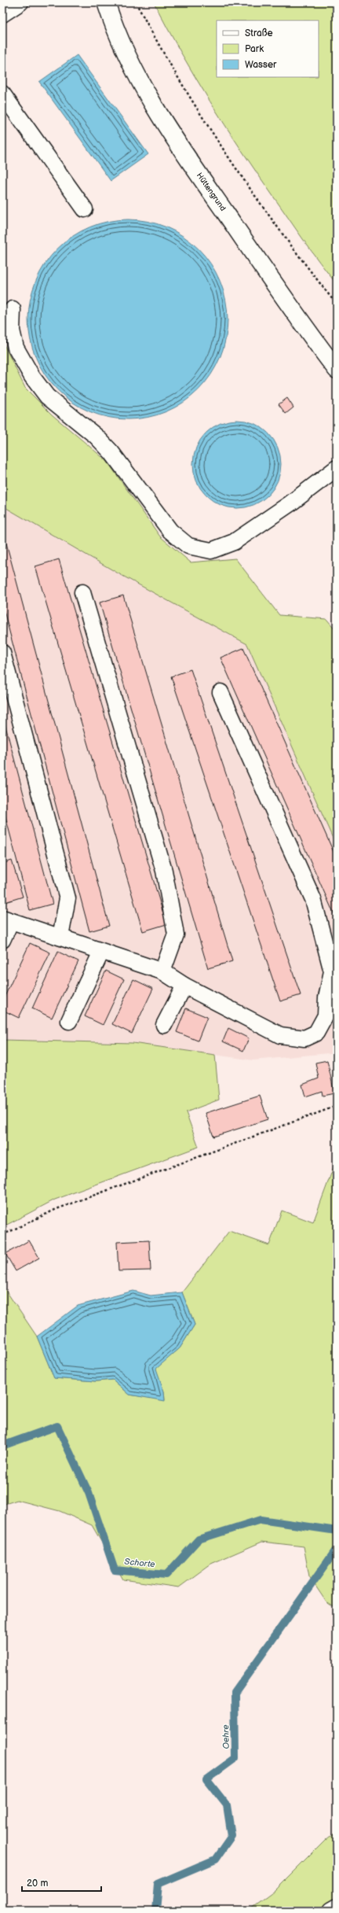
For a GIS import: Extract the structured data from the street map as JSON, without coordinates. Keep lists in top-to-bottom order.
{
  "streets": {
    "street": ["Hüttengrund"]
  },
  "water": ["Schorte", "Oehre"],
  "legend": ["Straße", "Park", "Wasser"],
  "scale_bar": "20 m"
}
